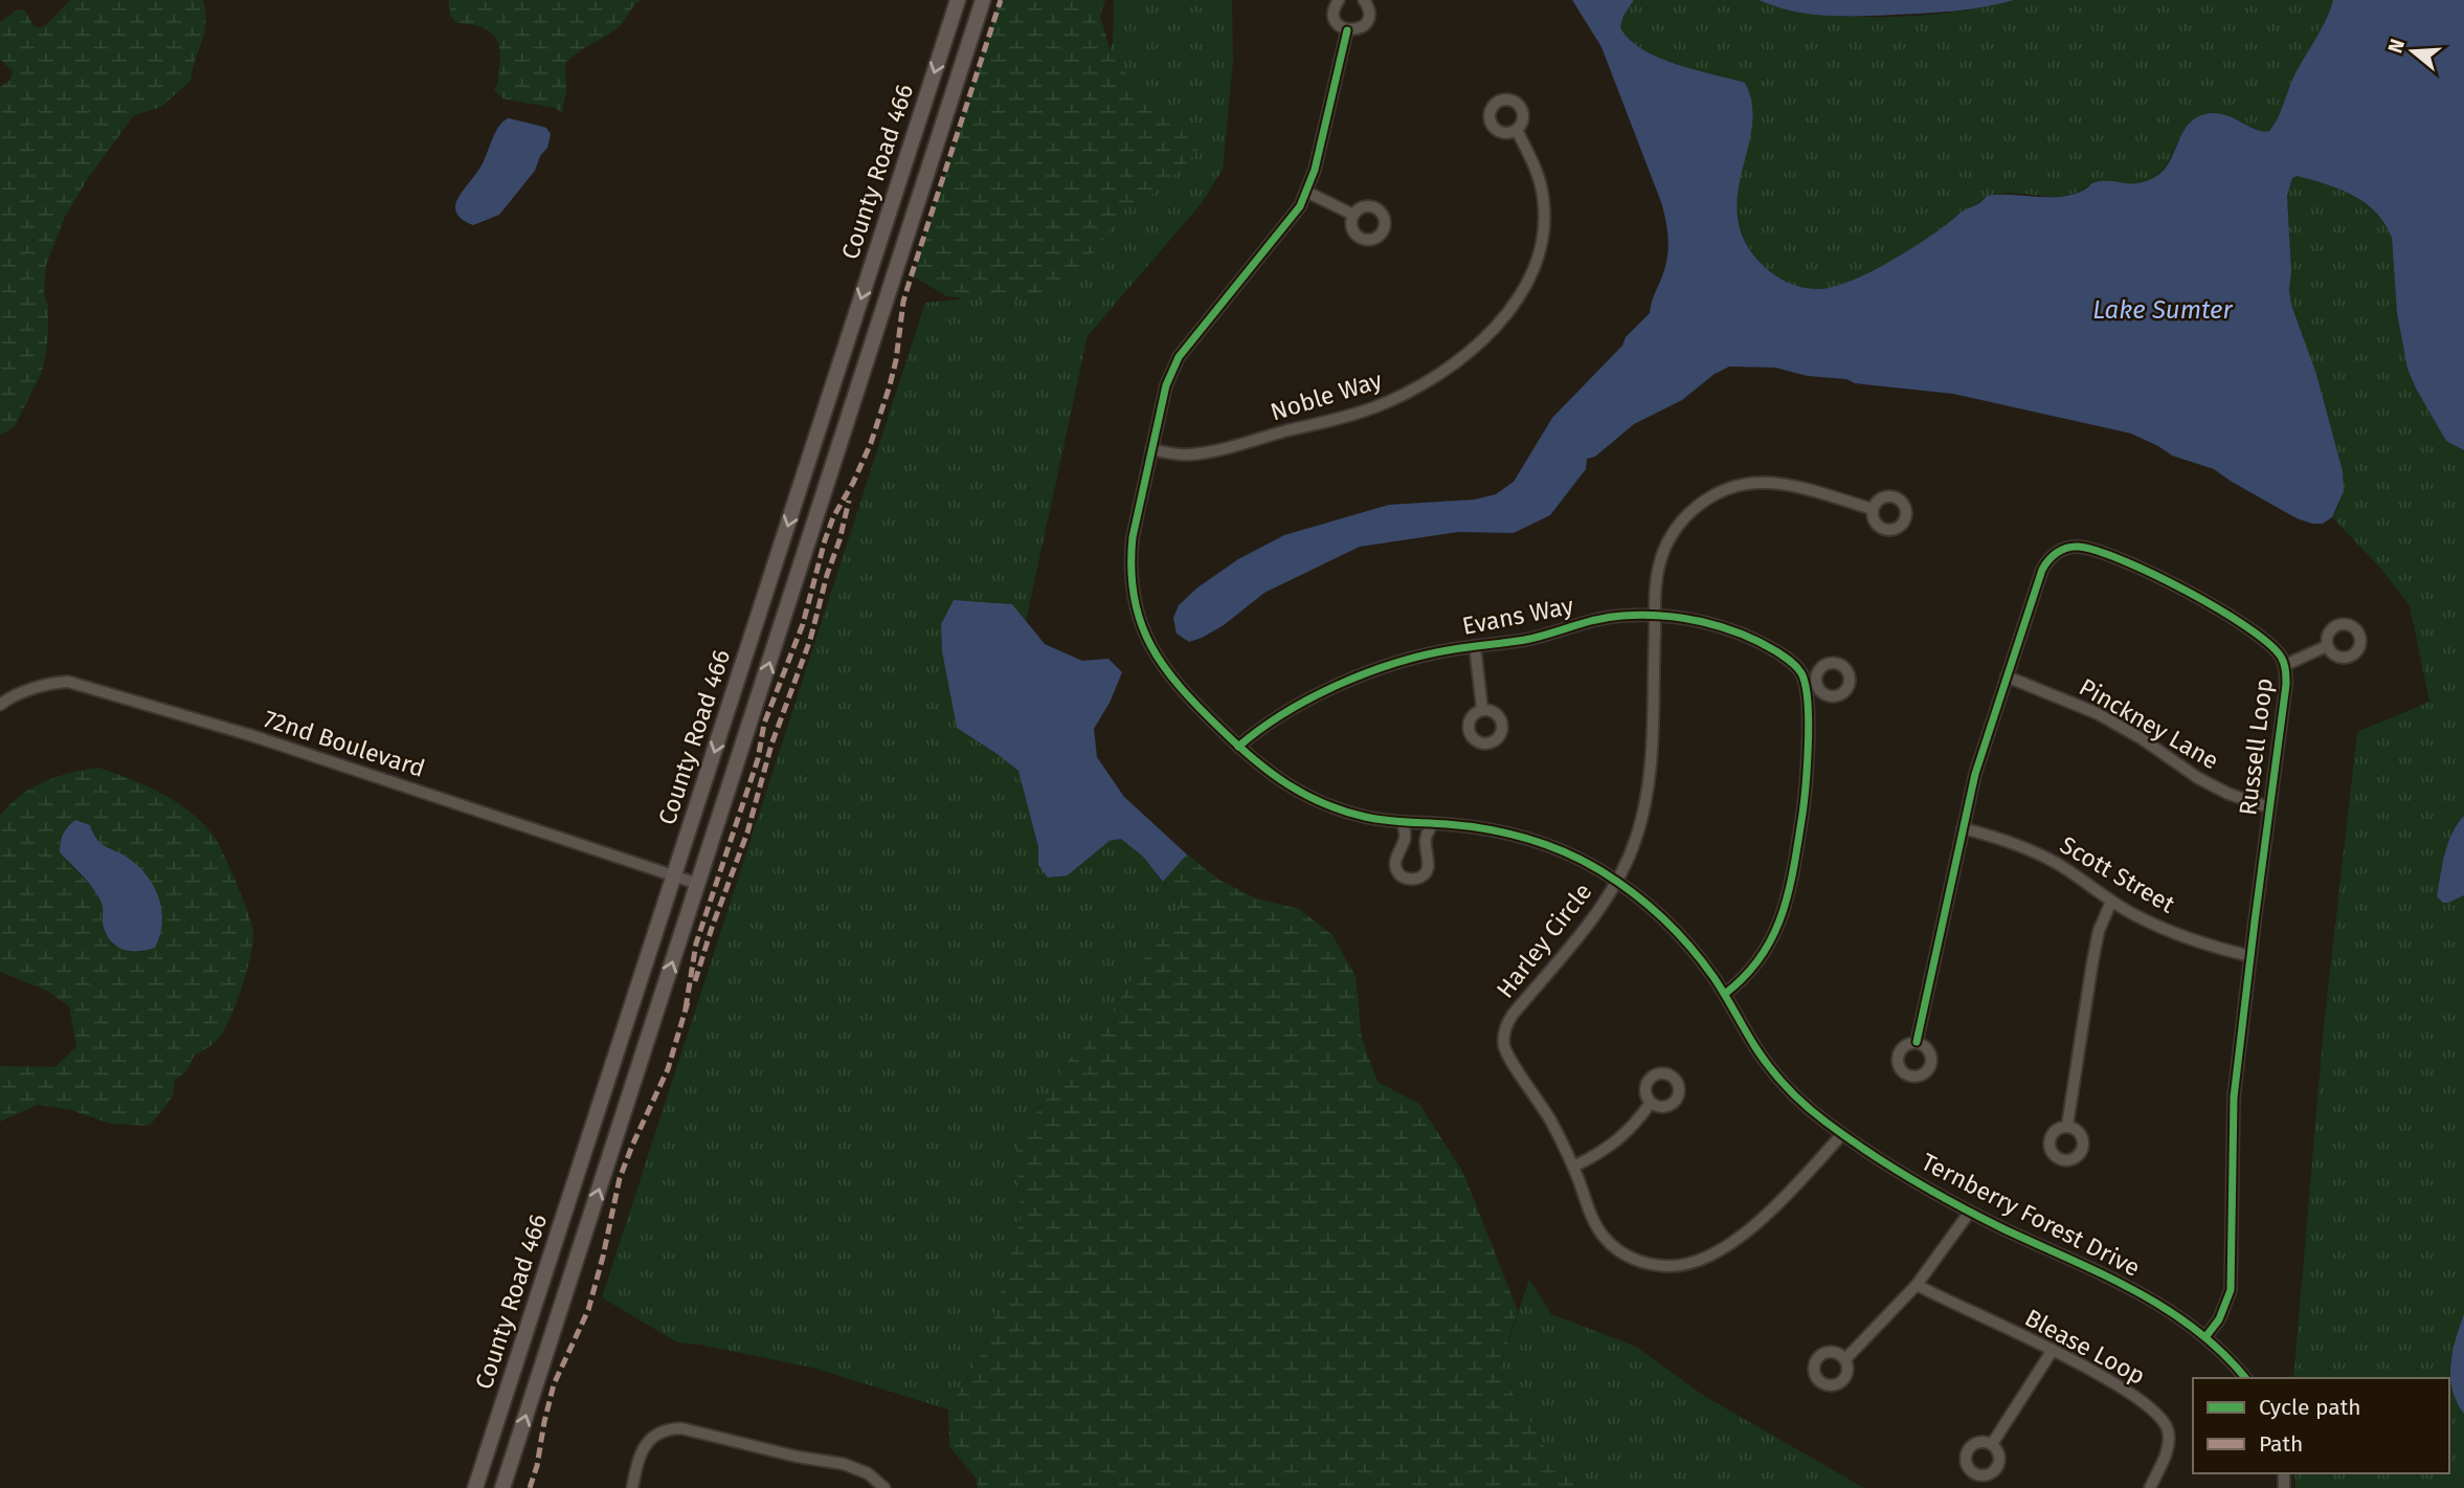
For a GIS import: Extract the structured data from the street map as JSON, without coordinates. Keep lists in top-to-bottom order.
{
  "streets": {
    "main road": ["County Road 466"],
    "street": [
      "Noble Way",
      "Evans Way",
      "Pinckney Lane",
      "72nd Boulevard",
      "Russell Loop",
      "Scott Street",
      "Harley Circle",
      "Ternberry Forest Drive",
      "Blease Loop"
    ]
  },
  "crossings": [
    ["County Road 466", "72nd Boulevard"],
    ["Noble Way", "Ternberry Forest Drive"],
    ["Evans Way", "Harley Circle"],
    ["Evans Way", "Ternberry Forest Drive"],
    ["Pinckney Lane", "Russell Loop"],
    ["Russell Loop", "Scott Street"],
    ["Russell Loop", "Ternberry Forest Drive"],
    ["Harley Circle", "Ternberry Forest Drive"]
  ],
  "water": ["Lake Sumter"],
  "legend": ["Cycle path", "Path"],
  "north": "left"
}
